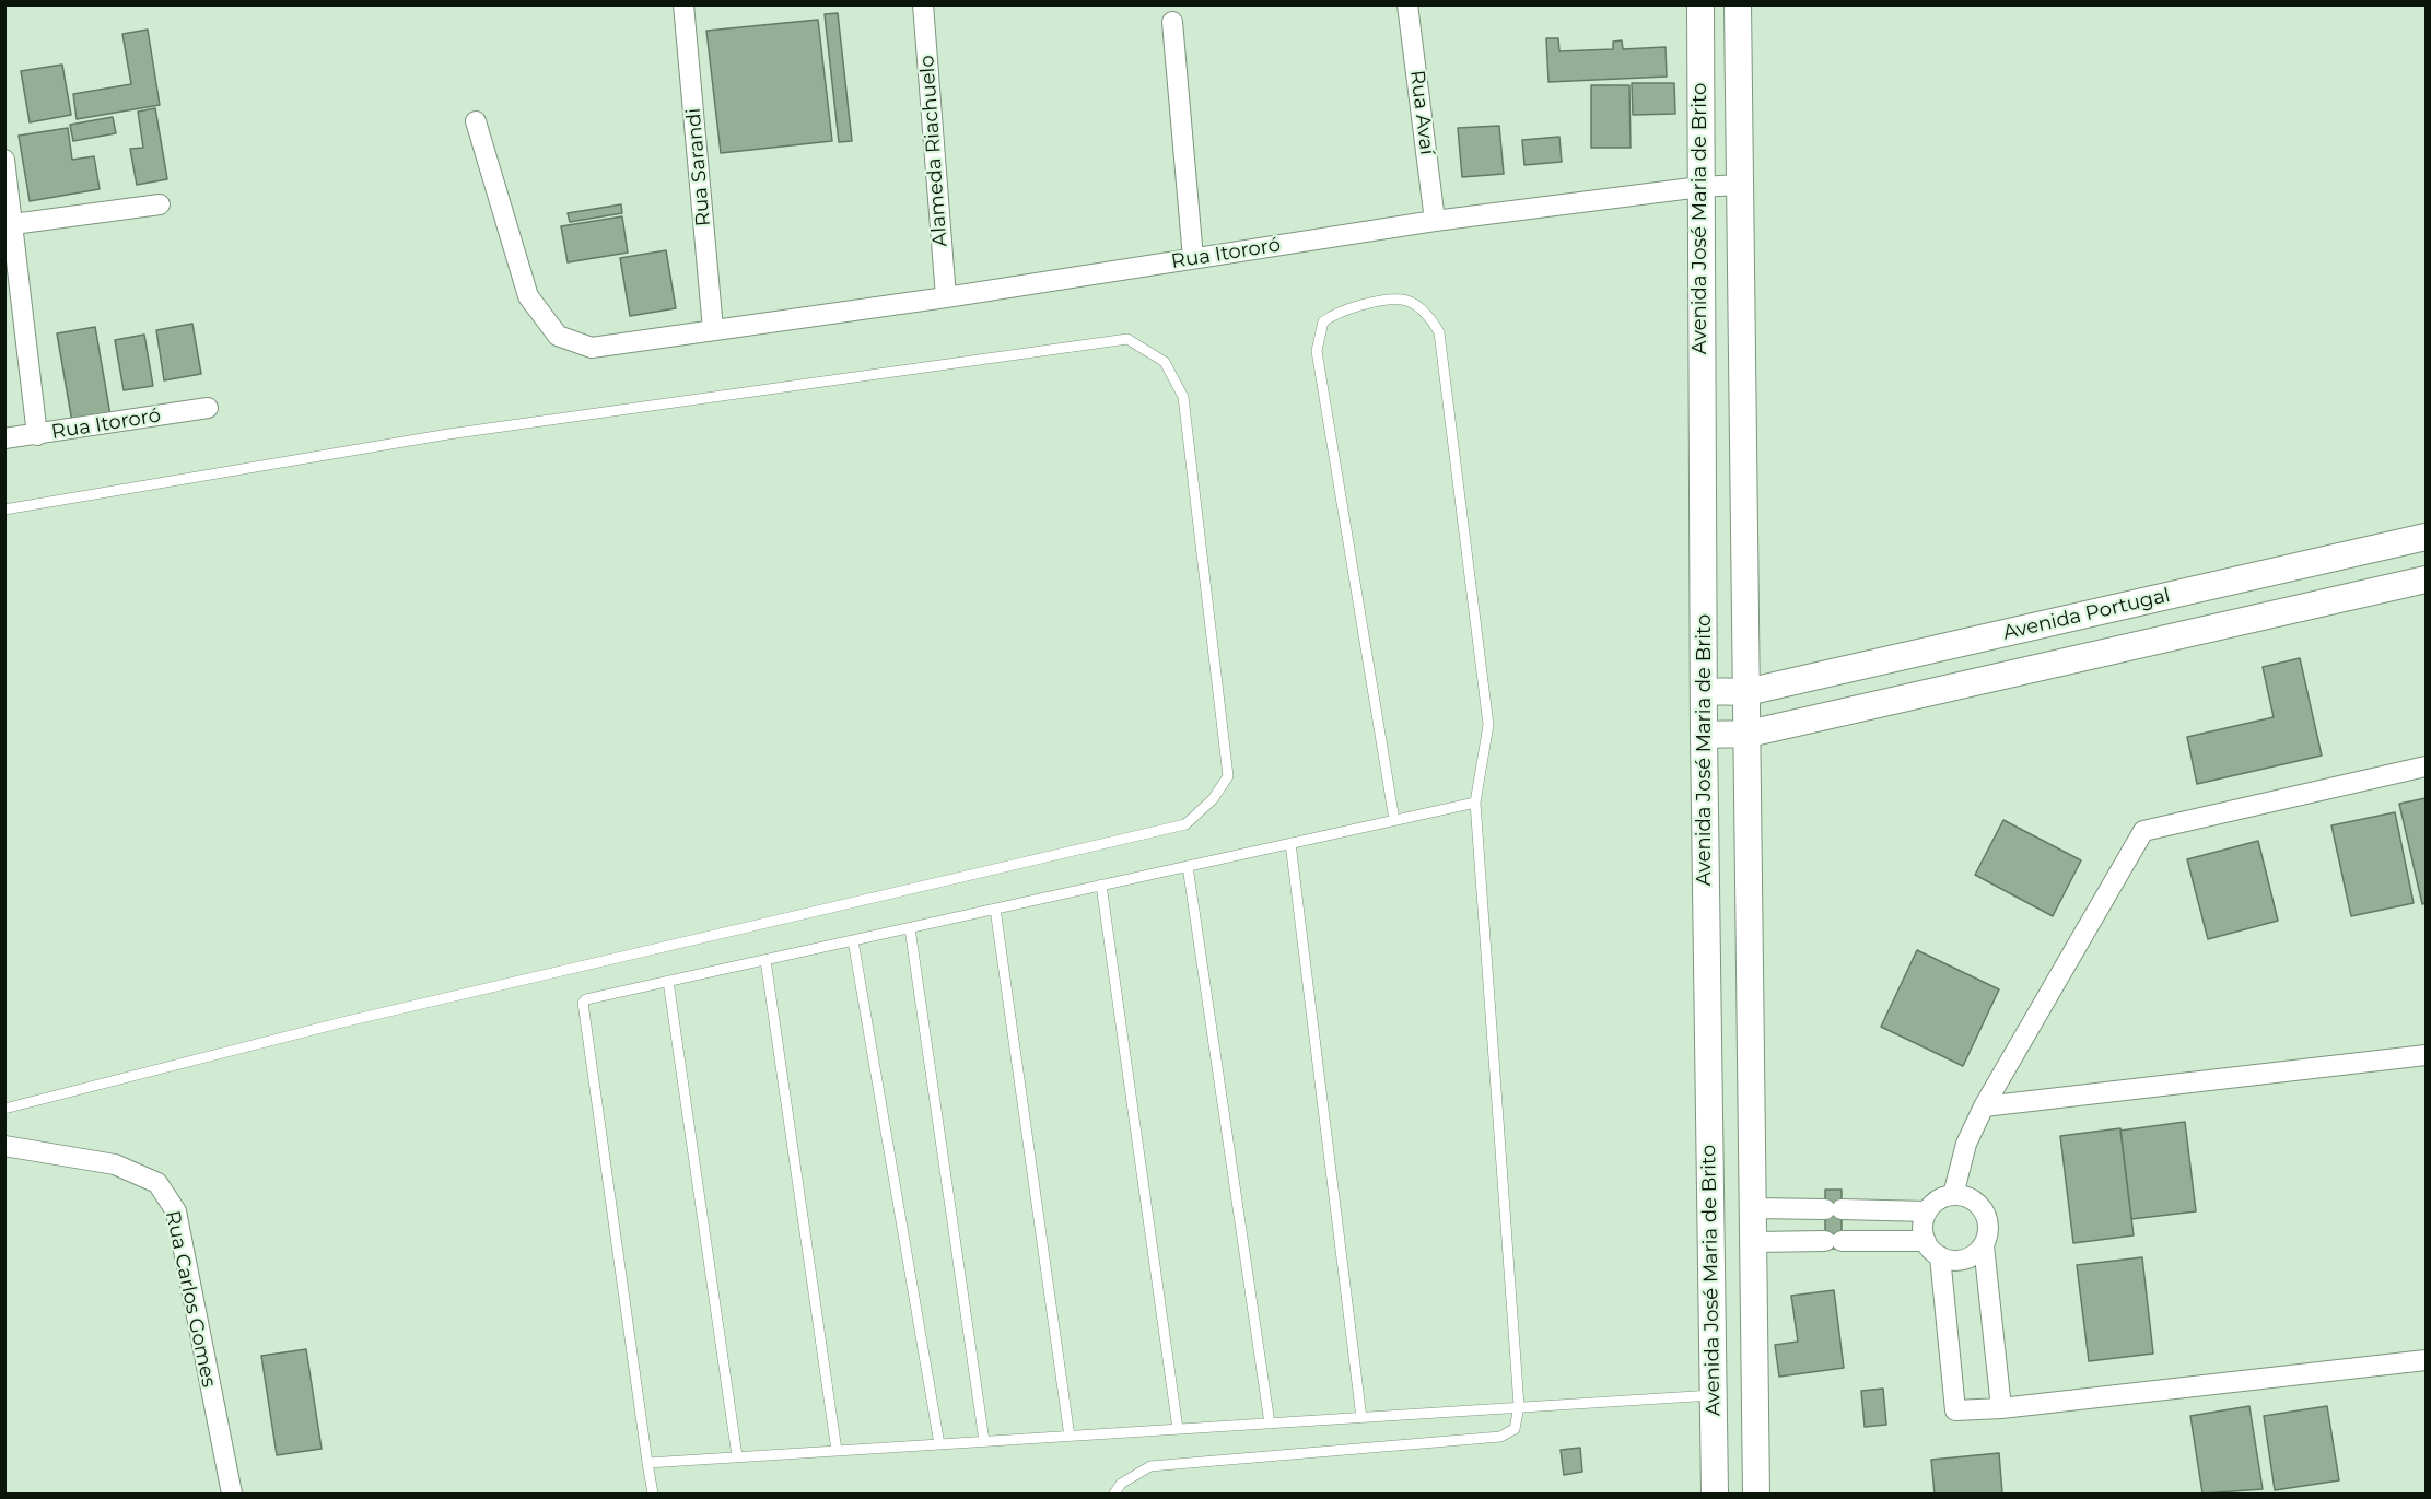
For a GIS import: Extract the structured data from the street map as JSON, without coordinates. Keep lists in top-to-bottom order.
{
  "streets": {
    "main road": ["Avenida José Maria de Brito", "Avenida Portugal"],
    "street": [
      "Rua Avaí",
      "Alameda Riachuelo",
      "Rua Sarandi",
      "Rua Itororó",
      "Rua Carlos Gomes"
    ]
  },
  "crossings": [
    ["Rua Avaí", "Rua Itororó"],
    ["Alameda Riachuelo", "Rua Itororó"],
    ["Rua Sarandi", "Rua Itororó"],
    ["Avenida José Maria de Brito", "Rua Itororó"],
    ["Avenida José Maria de Brito", "Avenida Portugal"]
  ]
}
